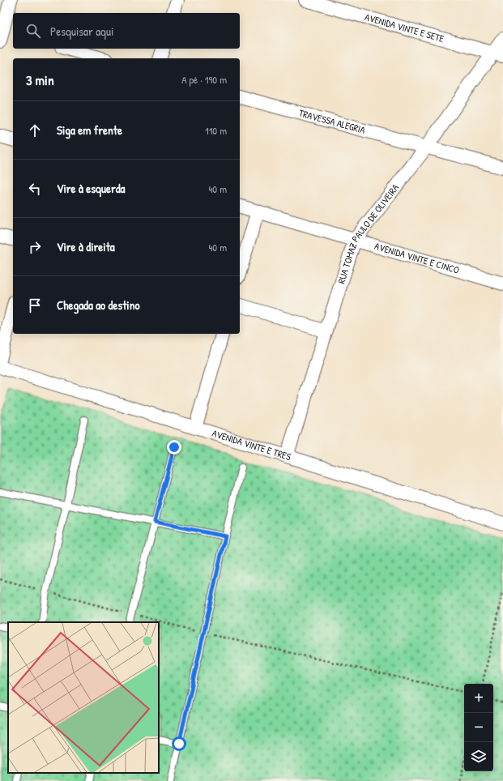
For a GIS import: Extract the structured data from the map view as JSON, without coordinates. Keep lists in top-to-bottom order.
{
  "streets": {
    "street": [
      "AVENIDA VINTE E SETE",
      "TRAVESSA ALEGRIA",
      "RUA TOMAZ PAULO DE OLIVEIRA",
      "AVENIDA VINTE E CINCO",
      "AVENIDA VINTE E TRES"
    ]
  },
  "crossings": [
    ["AVENIDA VINTE E SETE", "RUA TOMAZ PAULO DE OLIVEIRA"],
    ["TRAVESSA ALEGRIA", "RUA TOMAZ PAULO DE OLIVEIRA"],
    ["RUA TOMAZ PAULO DE OLIVEIRA", "AVENIDA VINTE E CINCO"],
    ["RUA TOMAZ PAULO DE OLIVEIRA", "AVENIDA VINTE E TRES"]
  ],
  "page": {
    "search": "Pesquisar aqui",
    "heading": ["3 min", "A pé · 190 m"],
    "list": [
      ["Siga em frente", "110 m"],
      ["Vire à esquerda", "40 m"],
      ["Vire à direita", "40 m"],
      "Chegada ao destino"
    ],
    "map_buttons": ["+", "−"]
  }
}
